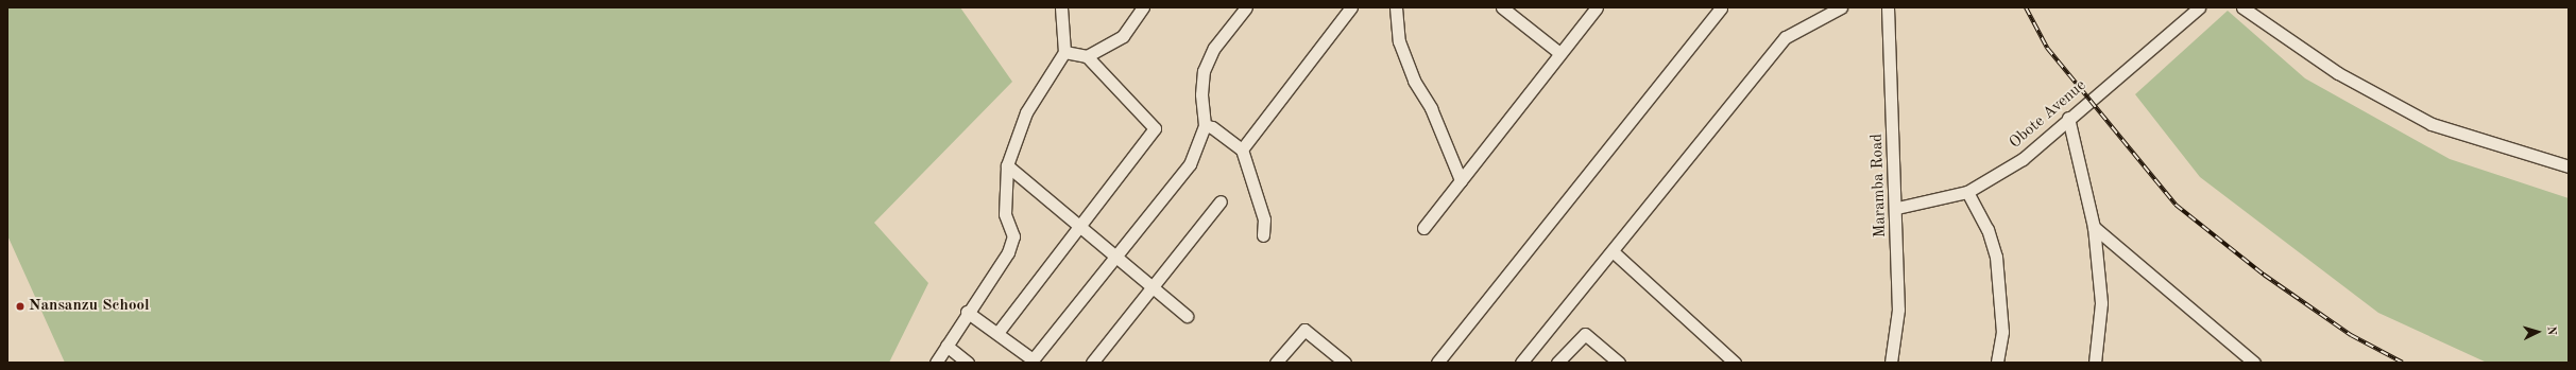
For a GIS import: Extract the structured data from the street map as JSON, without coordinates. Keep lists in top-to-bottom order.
{
  "streets": {
    "street": ["Obote Avenue", "Maramba Road"]
  },
  "crossings": [
    ["Obote Avenue", "Maramba Road"]
  ],
  "places": ["Nansanzu School"],
  "north": "right"
}
